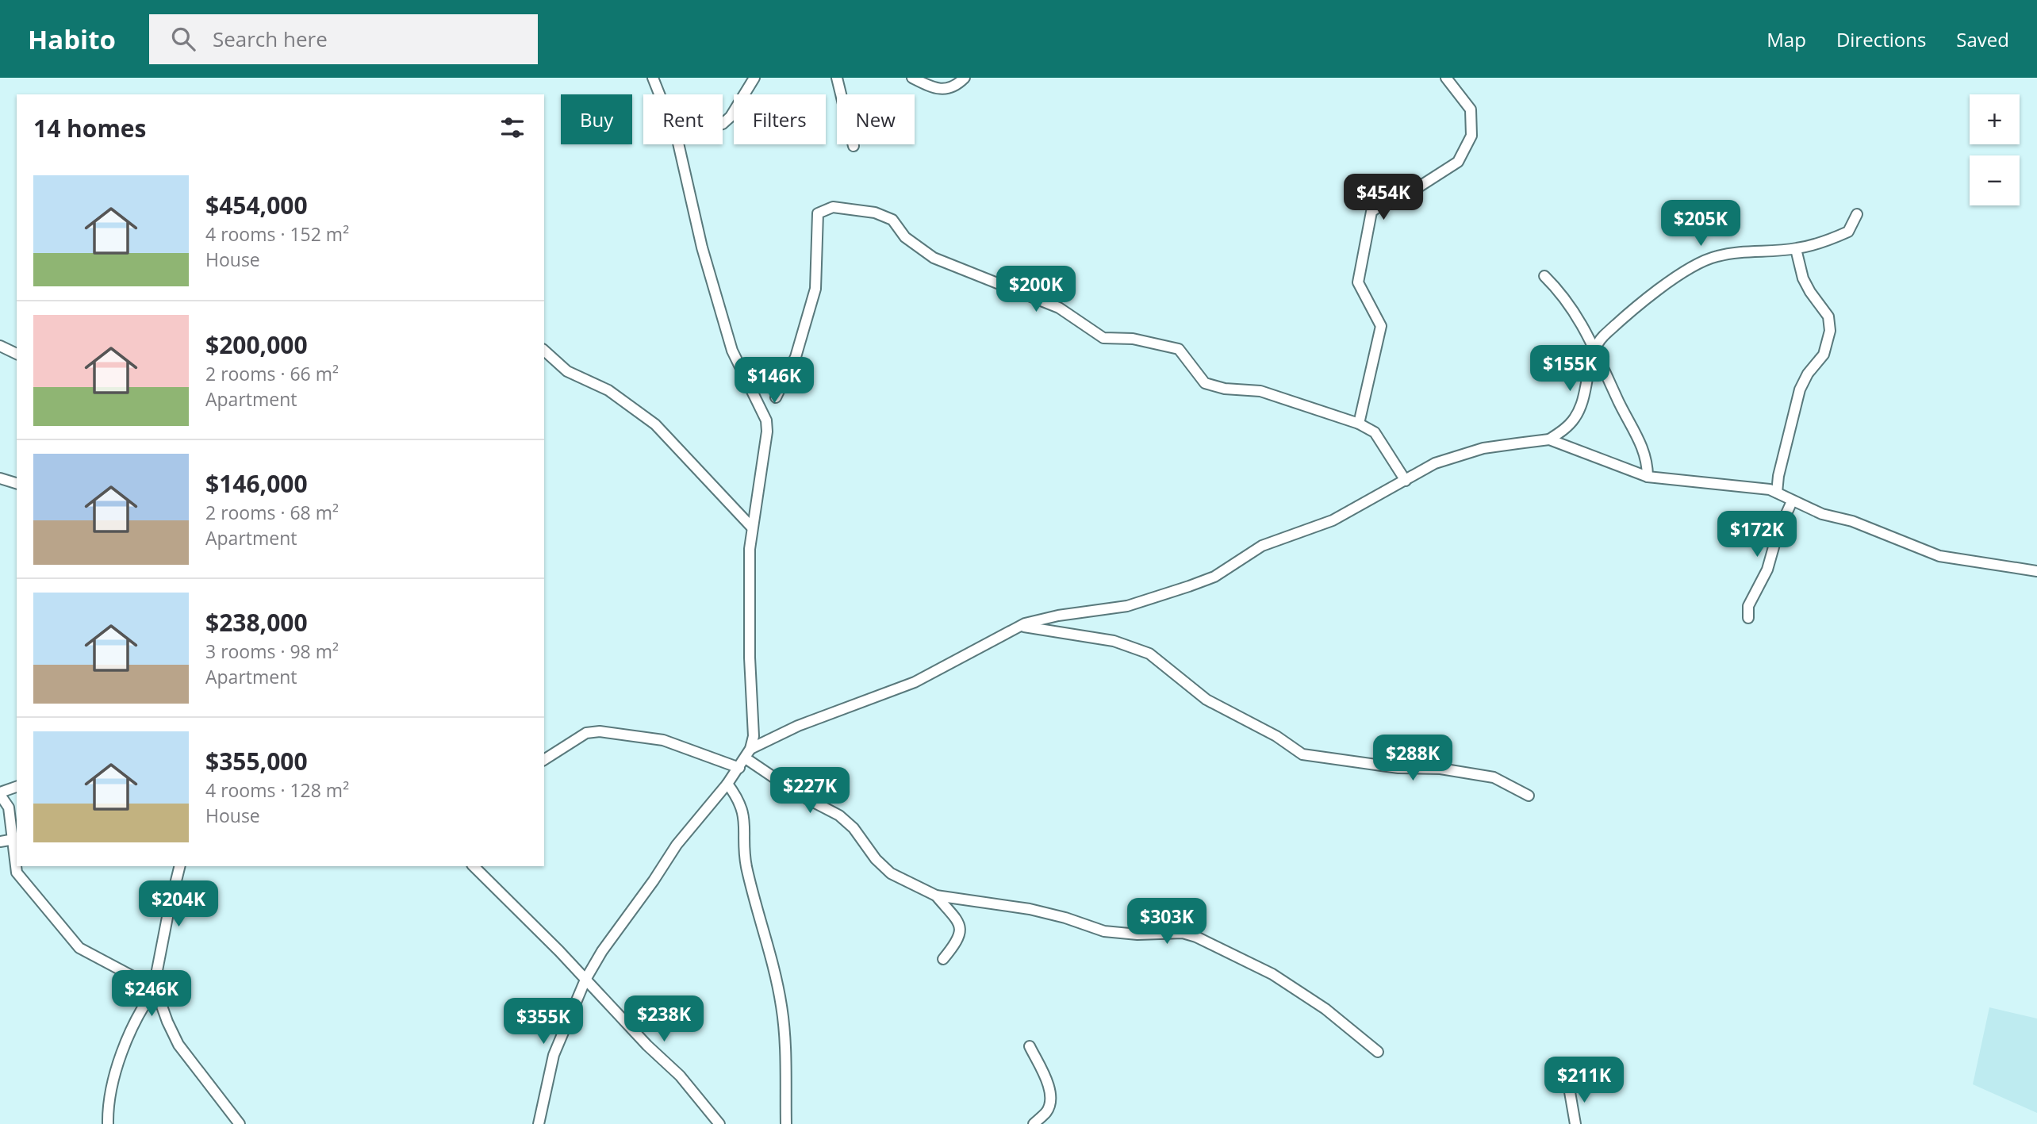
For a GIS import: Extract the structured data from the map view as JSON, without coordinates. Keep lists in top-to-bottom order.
{
  "page": {
    "header": "Habito",
    "search": "Search here",
    "nav": ["Map", "Directions", "Saved"],
    "map_buttons": ["+", "−"],
    "chip": [
      "Buy",
      "Rent",
      "Filters",
      "New"
    ],
    "heading": "14 homes",
    "list": [
      {
        "name": "$454,000",
        "note": "4 rooms · 152 m² · House"
      },
      {
        "name": "$200,000",
        "note": "2 rooms · 66 m² · Apartment"
      },
      {
        "name": "$146,000",
        "note": "2 rooms · 68 m² · Apartment"
      },
      {
        "name": "$238,000",
        "note": "3 rooms · 98 m² · Apartment"
      },
      {
        "name": "$355,000",
        "note": "4 rooms · 128 m² · House"
      }
    ],
    "price": [
      "$454K",
      "$205K",
      "$200K",
      "$155K",
      "$146K",
      "$172K",
      "$288K",
      "$227K",
      "$204K",
      "$303K",
      "$246K",
      "$238K",
      "$355K",
      "$211K"
    ]
  }
}
